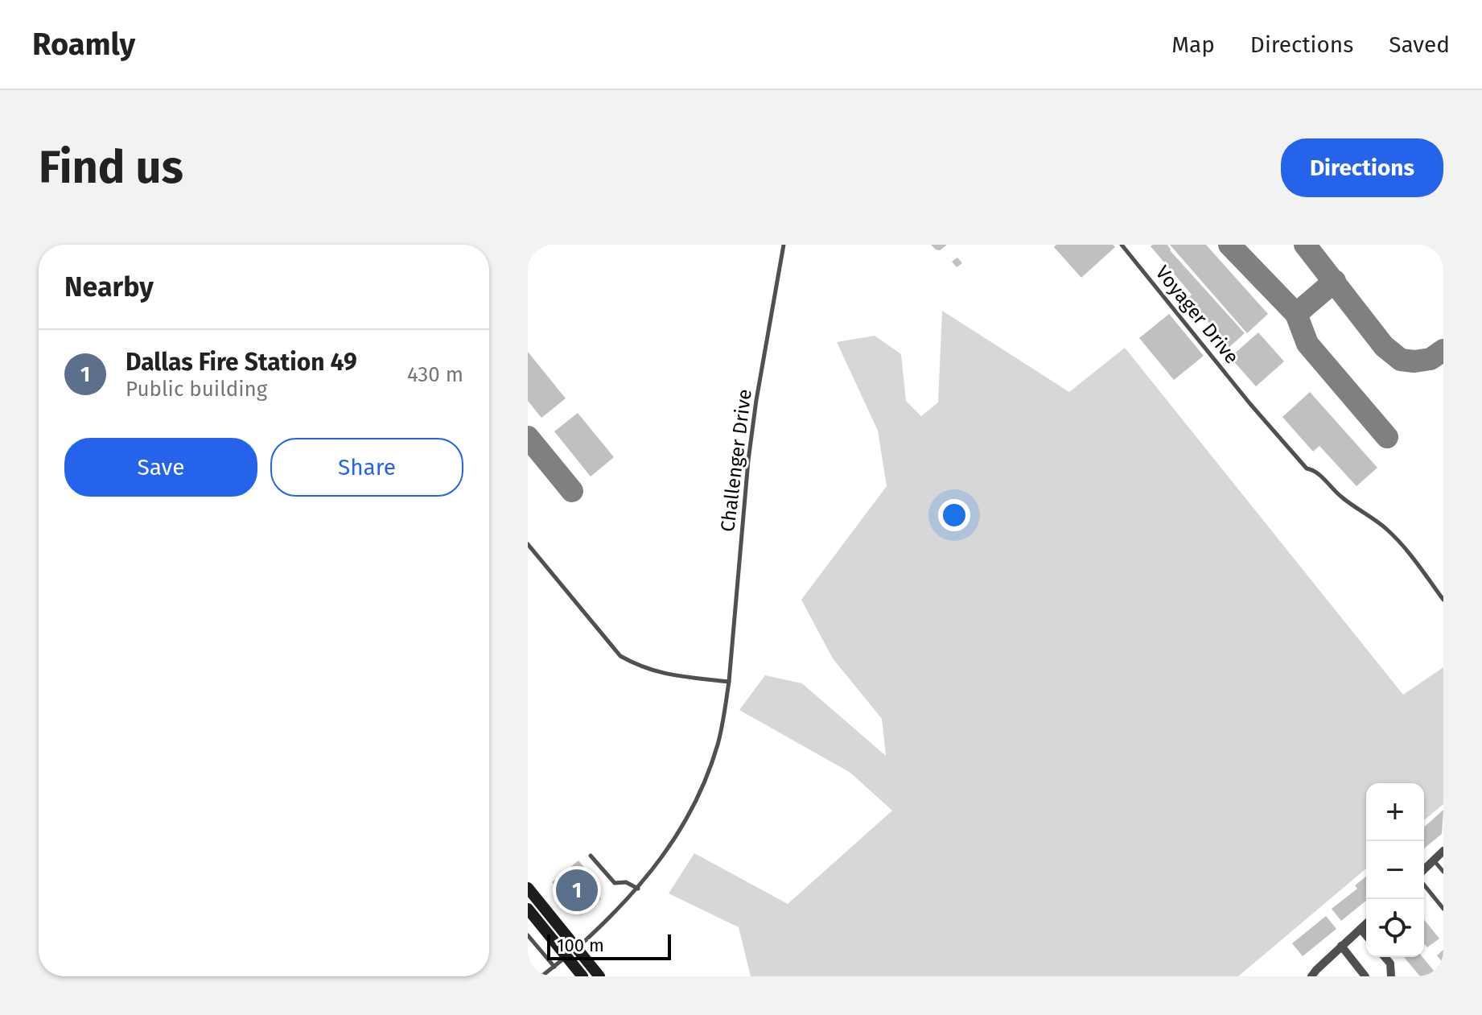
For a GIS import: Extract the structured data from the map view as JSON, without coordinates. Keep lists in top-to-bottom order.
{
  "streets": {
    "lane": ["Voyager Drive", "Challenger Drive"]
  },
  "scale_bar": "100 m",
  "page": {
    "header": "Roamly",
    "nav": ["Map", "Directions", "Saved"],
    "buttons": [
      "Directions",
      ["Save", "Share"]
    ],
    "title": "Find us",
    "heading": "Nearby",
    "list": [
      {
        "mark": "1",
        "name": "Dallas Fire Station 49",
        "note": "Public building",
        "value": "430 m"
      }
    ],
    "map_buttons": ["+", "−"],
    "pins": "1",
    "scale": "100 m"
  }
}
